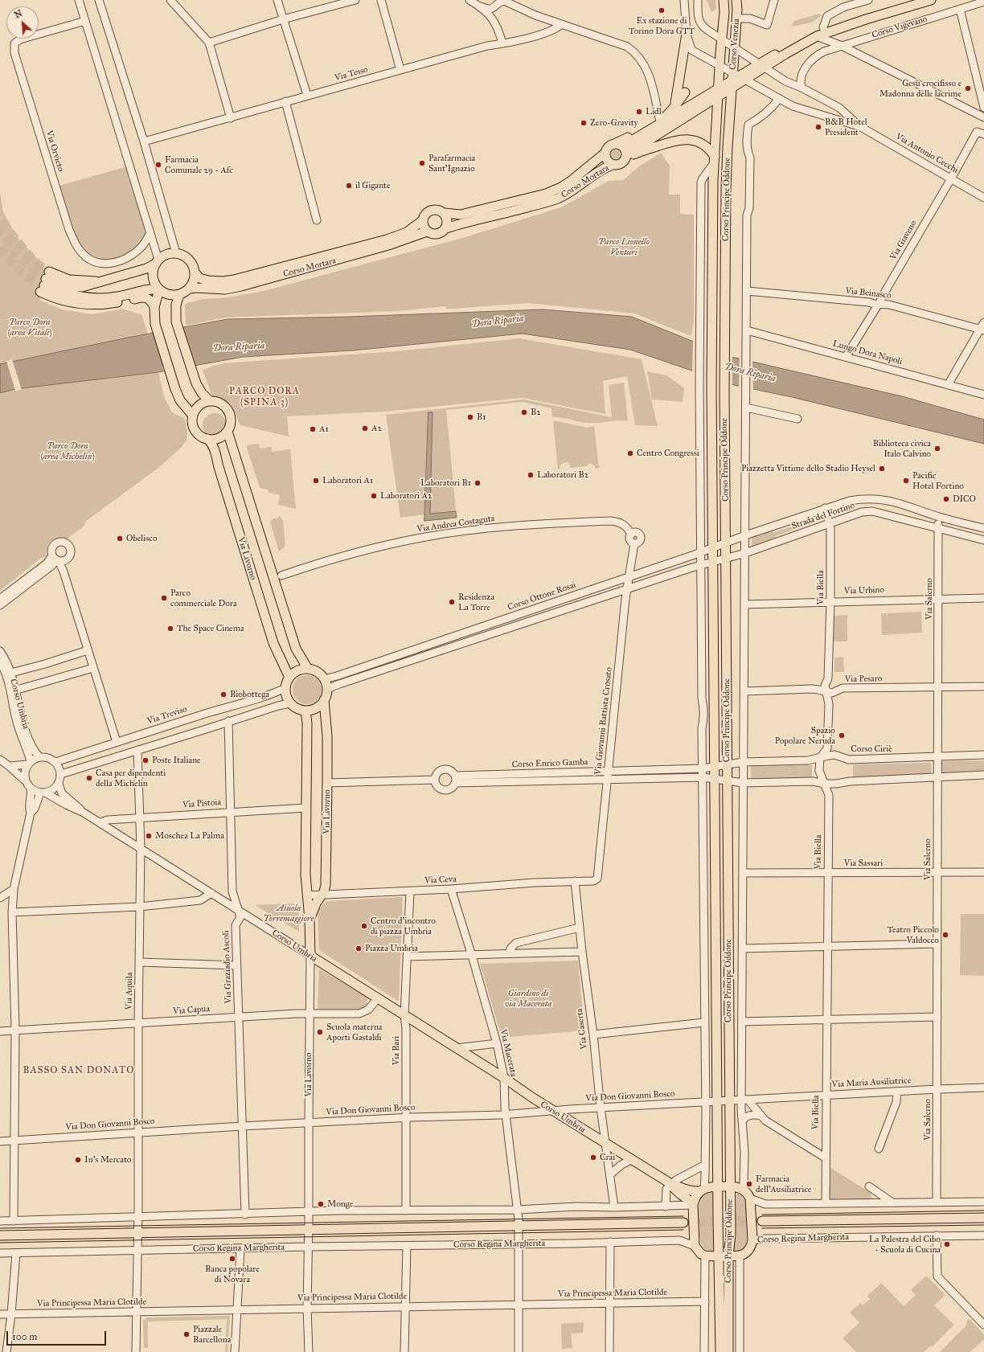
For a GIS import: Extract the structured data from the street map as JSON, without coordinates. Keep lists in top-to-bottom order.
{
  "streets": {
    "main road": [
      "Corso Vigevano",
      "Corso Venezia",
      "Corso Mortara",
      "Corso Principe Oddone",
      "Via Livorno",
      "Corso Umbria",
      "Corso Regina Margherita"
    ],
    "street": [
      "Via Tesso",
      "Via Orvieto",
      "Via Antonio Cecchi",
      "Via Giaveno",
      "Via Beinasco",
      "Lungo Dora Napoli",
      "Strada del Fortino",
      "Via Andrea Costaguta",
      "Via Biella",
      "Via Urbino",
      "Corso Ottone Rosai",
      "Via Salerno",
      "Via Pesaro",
      "Via Treviso",
      "Via Giovanni Battista Crosato",
      "Corso Ciriè",
      "Corso Enrico Gamba",
      "Via Pistoia",
      "Via Sassari",
      "Via Ceva",
      "Via Graziadio Ascoli",
      "Via Aquila",
      "Via Capua",
      "Via Caserta",
      "Via Bari",
      "Via Macerata",
      "Via Maria Ausiliatrice",
      "Via Don Giovanni Bosco",
      "Via Principessa Maria Clotilde"
    ]
  },
  "crossings": [
    ["Corso Vigevano", "Via Antonio Cecchi"],
    ["Corso Venezia", "Via Antonio Cecchi"],
    ["Corso Venezia", "Corso Principe Oddone"],
    ["Via Antonio Cecchi", "Corso Principe Oddone"],
    ["Via Antonio Cecchi", "Via Giaveno"],
    ["Corso Principe Oddone", "Lungo Dora Napoli"],
    ["Corso Principe Oddone", "Strada del Fortino"],
    ["Corso Principe Oddone", "Via Urbino"],
    ["Corso Principe Oddone", "Corso Ottone Rosai"],
    ["Corso Principe Oddone", "Via Pesaro"],
    ["Corso Principe Oddone", "Corso Umbria"],
    ["Corso Principe Oddone", "Corso Ciriè"],
    ["Corso Principe Oddone", "Corso Enrico Gamba"],
    ["Corso Principe Oddone", "Via Sassari"],
    ["Corso Principe Oddone", "Via Maria Ausiliatrice"],
    ["Corso Principe Oddone", "Via Don Giovanni Bosco"],
    ["Corso Principe Oddone", "Corso Regina Margherita"],
    ["Via Giaveno", "Via Beinasco"],
    ["Via Giaveno", "Lungo Dora Napoli"],
    ["Strada del Fortino", "Via Biella"],
    ["Strada del Fortino", "Corso Ottone Rosai"],
    ["Strada del Fortino", "Via Salerno"],
    ["Via Andrea Costaguta", "Via Giovanni Battista Crosato"],
    ["Via Livorno", "Corso Ottone Rosai"],
    ["Via Livorno", "Corso Umbria"],
    ["Via Livorno", "Via Treviso"],
    ["Via Livorno", "Via Pistoia"],
    ["Via Livorno", "Via Ceva"],
    ["Via Livorno", "Via Capua"],
    ["Via Livorno", "Via Don Giovanni Bosco"],
    ["Via Livorno", "Corso Regina Margherita"],
    ["Via Livorno", "Via Principessa Maria Clotilde"],
    ["Via Biella", "Via Urbino"],
    ["Via Biella", "Via Pesaro"],
    ["Via Biella", "Corso Ciriè"],
    ["Via Biella", "Via Sassari"],
    ["Via Biella", "Via Maria Ausiliatrice"],
    ["Via Urbino", "Via Salerno"],
    ["Corso Ottone Rosai", "Via Treviso"],
    ["Corso Ottone Rosai", "Via Giovanni Battista Crosato"],
    ["Via Salerno", "Via Pesaro"],
    ["Via Salerno", "Corso Ciriè"],
    ["Via Salerno", "Via Sassari"],
    ["Via Salerno", "Via Maria Ausiliatrice"],
    ["Corso Umbria", "Via Treviso"],
    ["Corso Umbria", "Via Pistoia"],
    ["Corso Umbria", "Via Graziadio Ascoli"],
    ["Corso Umbria", "Via Aquila"],
    ["Corso Umbria", "Via Capua"],
    ["Corso Umbria", "Via Caserta"],
    ["Corso Umbria", "Via Bari"],
    ["Corso Umbria", "Via Macerata"],
    ["Corso Umbria", "Via Don Giovanni Bosco"],
    ["Via Giovanni Battista Crosato", "Corso Enrico Gamba"],
    ["Via Giovanni Battista Crosato", "Via Ceva"],
    ["Via Giovanni Battista Crosato", "Via Caserta"],
    ["Corso Ciriè", "Corso Enrico Gamba"],
    ["Via Pistoia", "Via Graziadio Ascoli"],
    ["Via Pistoia", "Via Aquila"],
    ["Via Ceva", "Via Caserta"],
    ["Via Ceva", "Via Bari"],
    ["Via Ceva", "Via Macerata"],
    ["Via Graziadio Ascoli", "Via Capua"],
    ["Via Graziadio Ascoli", "Via Don Giovanni Bosco"],
    ["Via Aquila", "Via Capua"],
    ["Via Aquila", "Via Don Giovanni Bosco"],
    ["Via Aquila", "Corso Regina Margherita"],
    ["Via Aquila", "Via Principessa Maria Clotilde"],
    ["Via Caserta", "Via Don Giovanni Bosco"],
    ["Via Bari", "Via Don Giovanni Bosco"],
    ["Via Macerata", "Via Don Giovanni Bosco"],
    ["Via Macerata", "Corso Regina Margherita"],
    ["Via Macerata", "Via Principessa Maria Clotilde"],
    ["Via Maria Ausiliatrice", "Via Don Giovanni Bosco"]
  ],
  "districts": ["PARCO DORA (SPINA 3)", "BASSO SAN DONATO"],
  "water": ["Dora Riparia"],
  "parks": [
    "Parco Lionello Venturi",
    "Parco Dora (area Vitali)",
    "Parco Dora (area Michelin)",
    "Aiuola Torremaggiore",
    "Giardino di via Macerata"
  ],
  "places": [
    "Ex stazione di Torino Dora GTT",
    "Gesù crocifisso e Madonna delle lacrime",
    "Lidl",
    "Zero-Gravity",
    "B&B Hotel President",
    "Parafarmacia Sant'Ignazio",
    "Farmacia Comunale 29 - Afc",
    "il Gigante",
    "B2",
    "B1",
    "A2",
    "A1",
    "Biblioteca civica Italo Calvino",
    "Centro Congressi",
    "Piazzetta Vittime dello Stadio Heysel",
    "Laboratori B2",
    "Laboratori A1",
    "Pacific Hotel Fortino",
    "Laboratori B1",
    "Laboratori A2",
    "DICO",
    "Obelisco",
    "Parco commerciale Dora",
    "Residenza La Torre",
    "The Space Cinema",
    "Biobottega",
    "Spazio Popolare Neruda",
    "Poste Italiane",
    "Casa per dipendenti della Michelin",
    "Moschea La Palma",
    "Centro d'incontro di piazza Umbria",
    "Teatro Piccolo Valdocco",
    "Piazza Umbria",
    "Scuola materna Aporti Gastaldi",
    "Crai",
    "In's Mercato",
    "Farmacia dell'Ausiliatrice",
    "Monge",
    "La Palestra del Cibo - Scuola di Cucina",
    "Banca popolare di Novara",
    "Piazzale Barcellona"
  ],
  "scale_bar": "100 m",
  "north": "top left"
}
